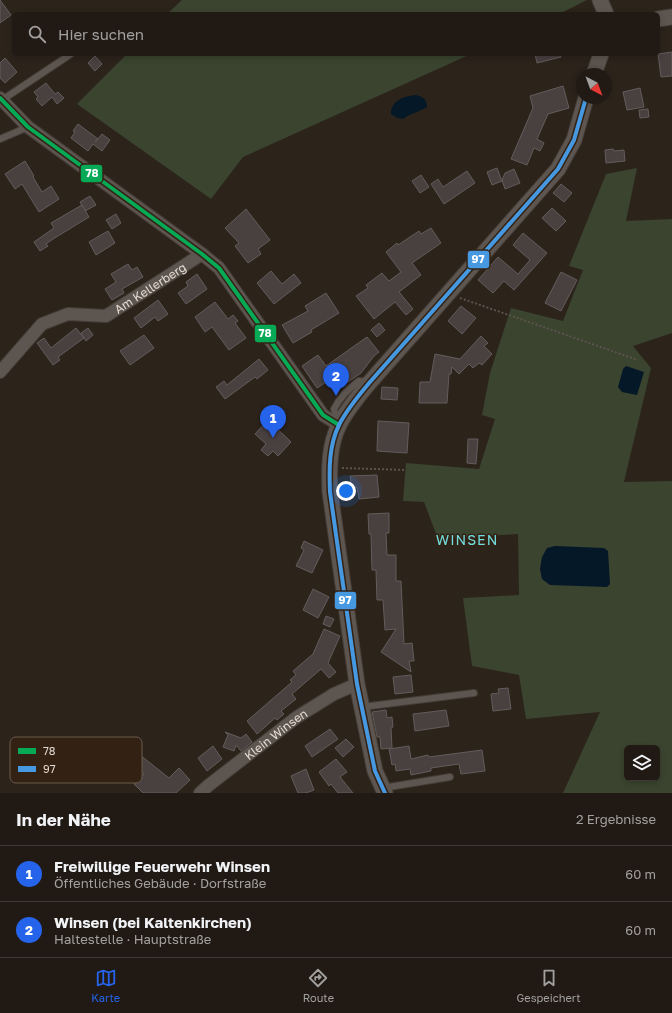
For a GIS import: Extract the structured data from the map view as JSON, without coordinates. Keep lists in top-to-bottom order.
{
  "streets": {
    "street": ["Am Kellerberg", "Klein Winsen"]
  },
  "districts": ["WINSEN"],
  "lines": ["transit line 78", "transit line 97"],
  "legend": ["78", "97"],
  "north": "bottom right",
  "page": {
    "search": "Hier suchen",
    "pins": ["2", "1"],
    "heading": ["In der Nähe", "2 Ergebnisse"],
    "list": [
      {
        "mark": "1",
        "name": "Freiwillige Feuerwehr Winsen",
        "note": "Öffentliches Gebäude · Dorfstraße",
        "value": "60 m"
      },
      {
        "mark": "2",
        "name": "Winsen (bei Kaltenkirchen)",
        "note": "Haltestelle · Hauptstraße",
        "value": "60 m"
      }
    ],
    "nav": ["Karte", "Route", "Gespeichert"]
  }
}
